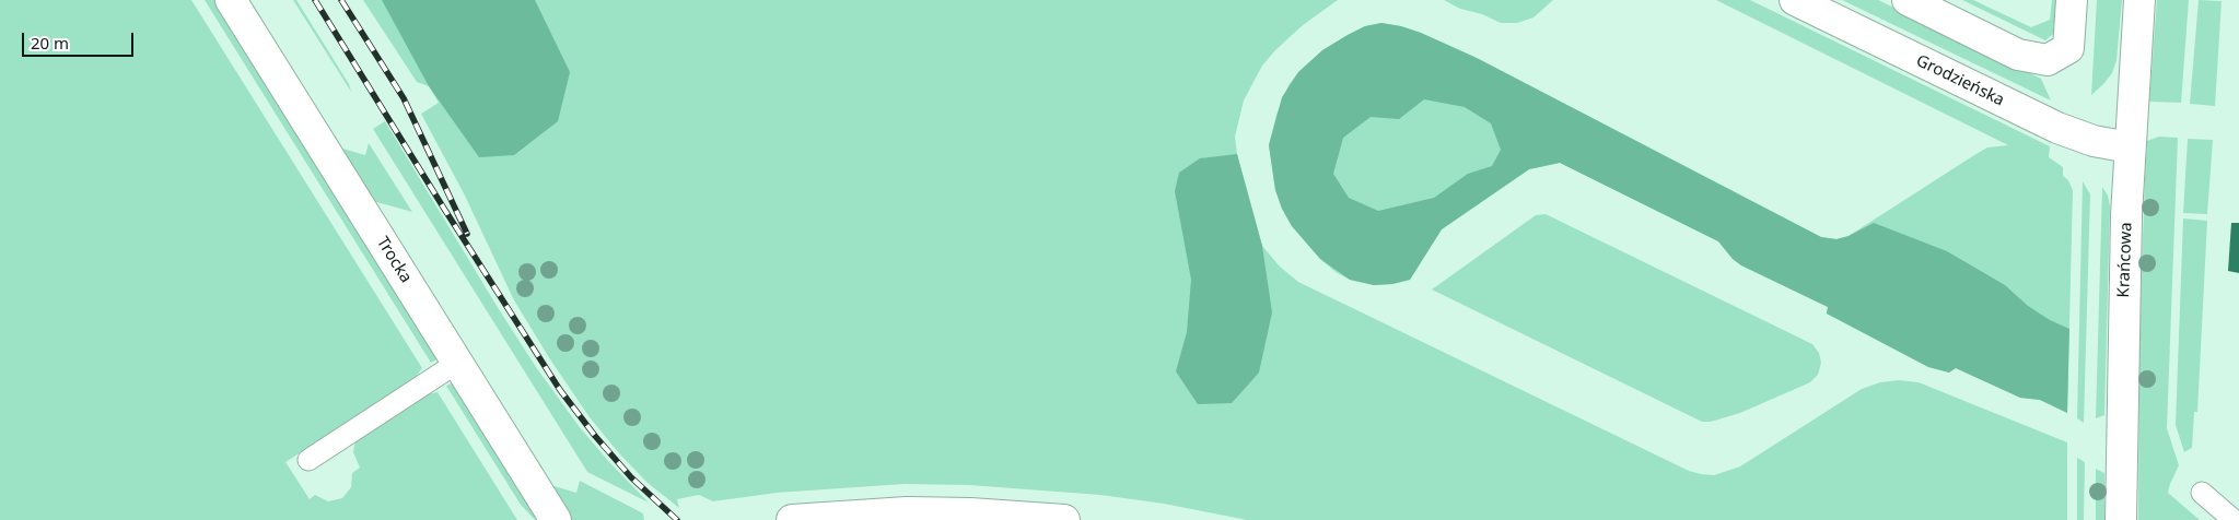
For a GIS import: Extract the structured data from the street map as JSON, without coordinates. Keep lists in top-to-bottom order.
{
  "streets": {
    "street": ["Grodzieńska", "Trocka", "Krańcowa"]
  },
  "crossings": [
    ["Grodzieńska", "Krańcowa"]
  ],
  "scale_bar": "20 m"
}
